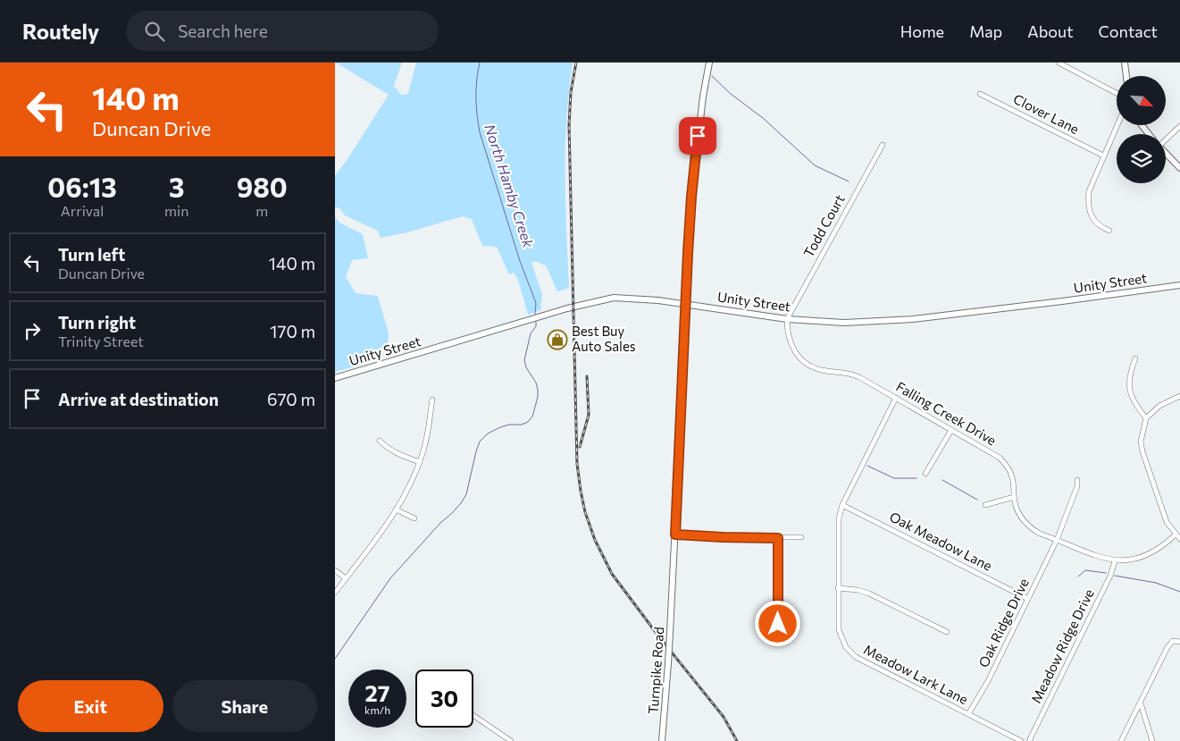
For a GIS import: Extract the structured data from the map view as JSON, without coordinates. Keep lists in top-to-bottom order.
{
  "streets": {
    "street": [
      "Clover Lane",
      "Todd Court",
      "Unity Street",
      "Falling Creek Drive",
      "Oak Meadow Lane",
      "Oak Ridge Drive",
      "Meadow Ridge Drive",
      "Turnpike Road",
      "Meadow Lark Lane"
    ]
  },
  "crossings": [
    ["Todd Court", "Unity Street"],
    ["Todd Court", "Falling Creek Drive"],
    ["Unity Street", "Falling Creek Drive"],
    ["Unity Street", "Turnpike Road"],
    ["Falling Creek Drive", "Oak Ridge Drive"],
    ["Falling Creek Drive", "Meadow Ridge Drive"],
    ["Falling Creek Drive", "Meadow Lark Lane"],
    ["Oak Meadow Lane", "Oak Ridge Drive"],
    ["Oak Meadow Lane", "Meadow Lark Lane"],
    ["Oak Ridge Drive", "Meadow Lark Lane"]
  ],
  "water": ["North Hamby Creek"],
  "places": {
    "shop": ["Best Buy Auto Sales"]
  },
  "north": "bottom right",
  "page": {
    "header": "Routely",
    "search": "Search here",
    "nav": [
      "Home",
      "Map",
      "About",
      "Contact"
    ],
    "turn": ["140 m", "Duncan Drive"],
    "eta": [
      "06:13",
      "Arrival",
      "3",
      "min",
      "980",
      "m"
    ],
    "list": [
      {
        "name": "Turn left",
        "note": "Duncan Drive",
        "value": "140 m"
      },
      {
        "name": "Turn right",
        "note": "Trinity Street",
        "value": "170 m"
      },
      {
        "name": "Arrive at destination",
        "value": "670 m"
      }
    ],
    "speed": "27 km/h",
    "limit": "30",
    "buttons": ["Exit", "Share"]
  }
}
